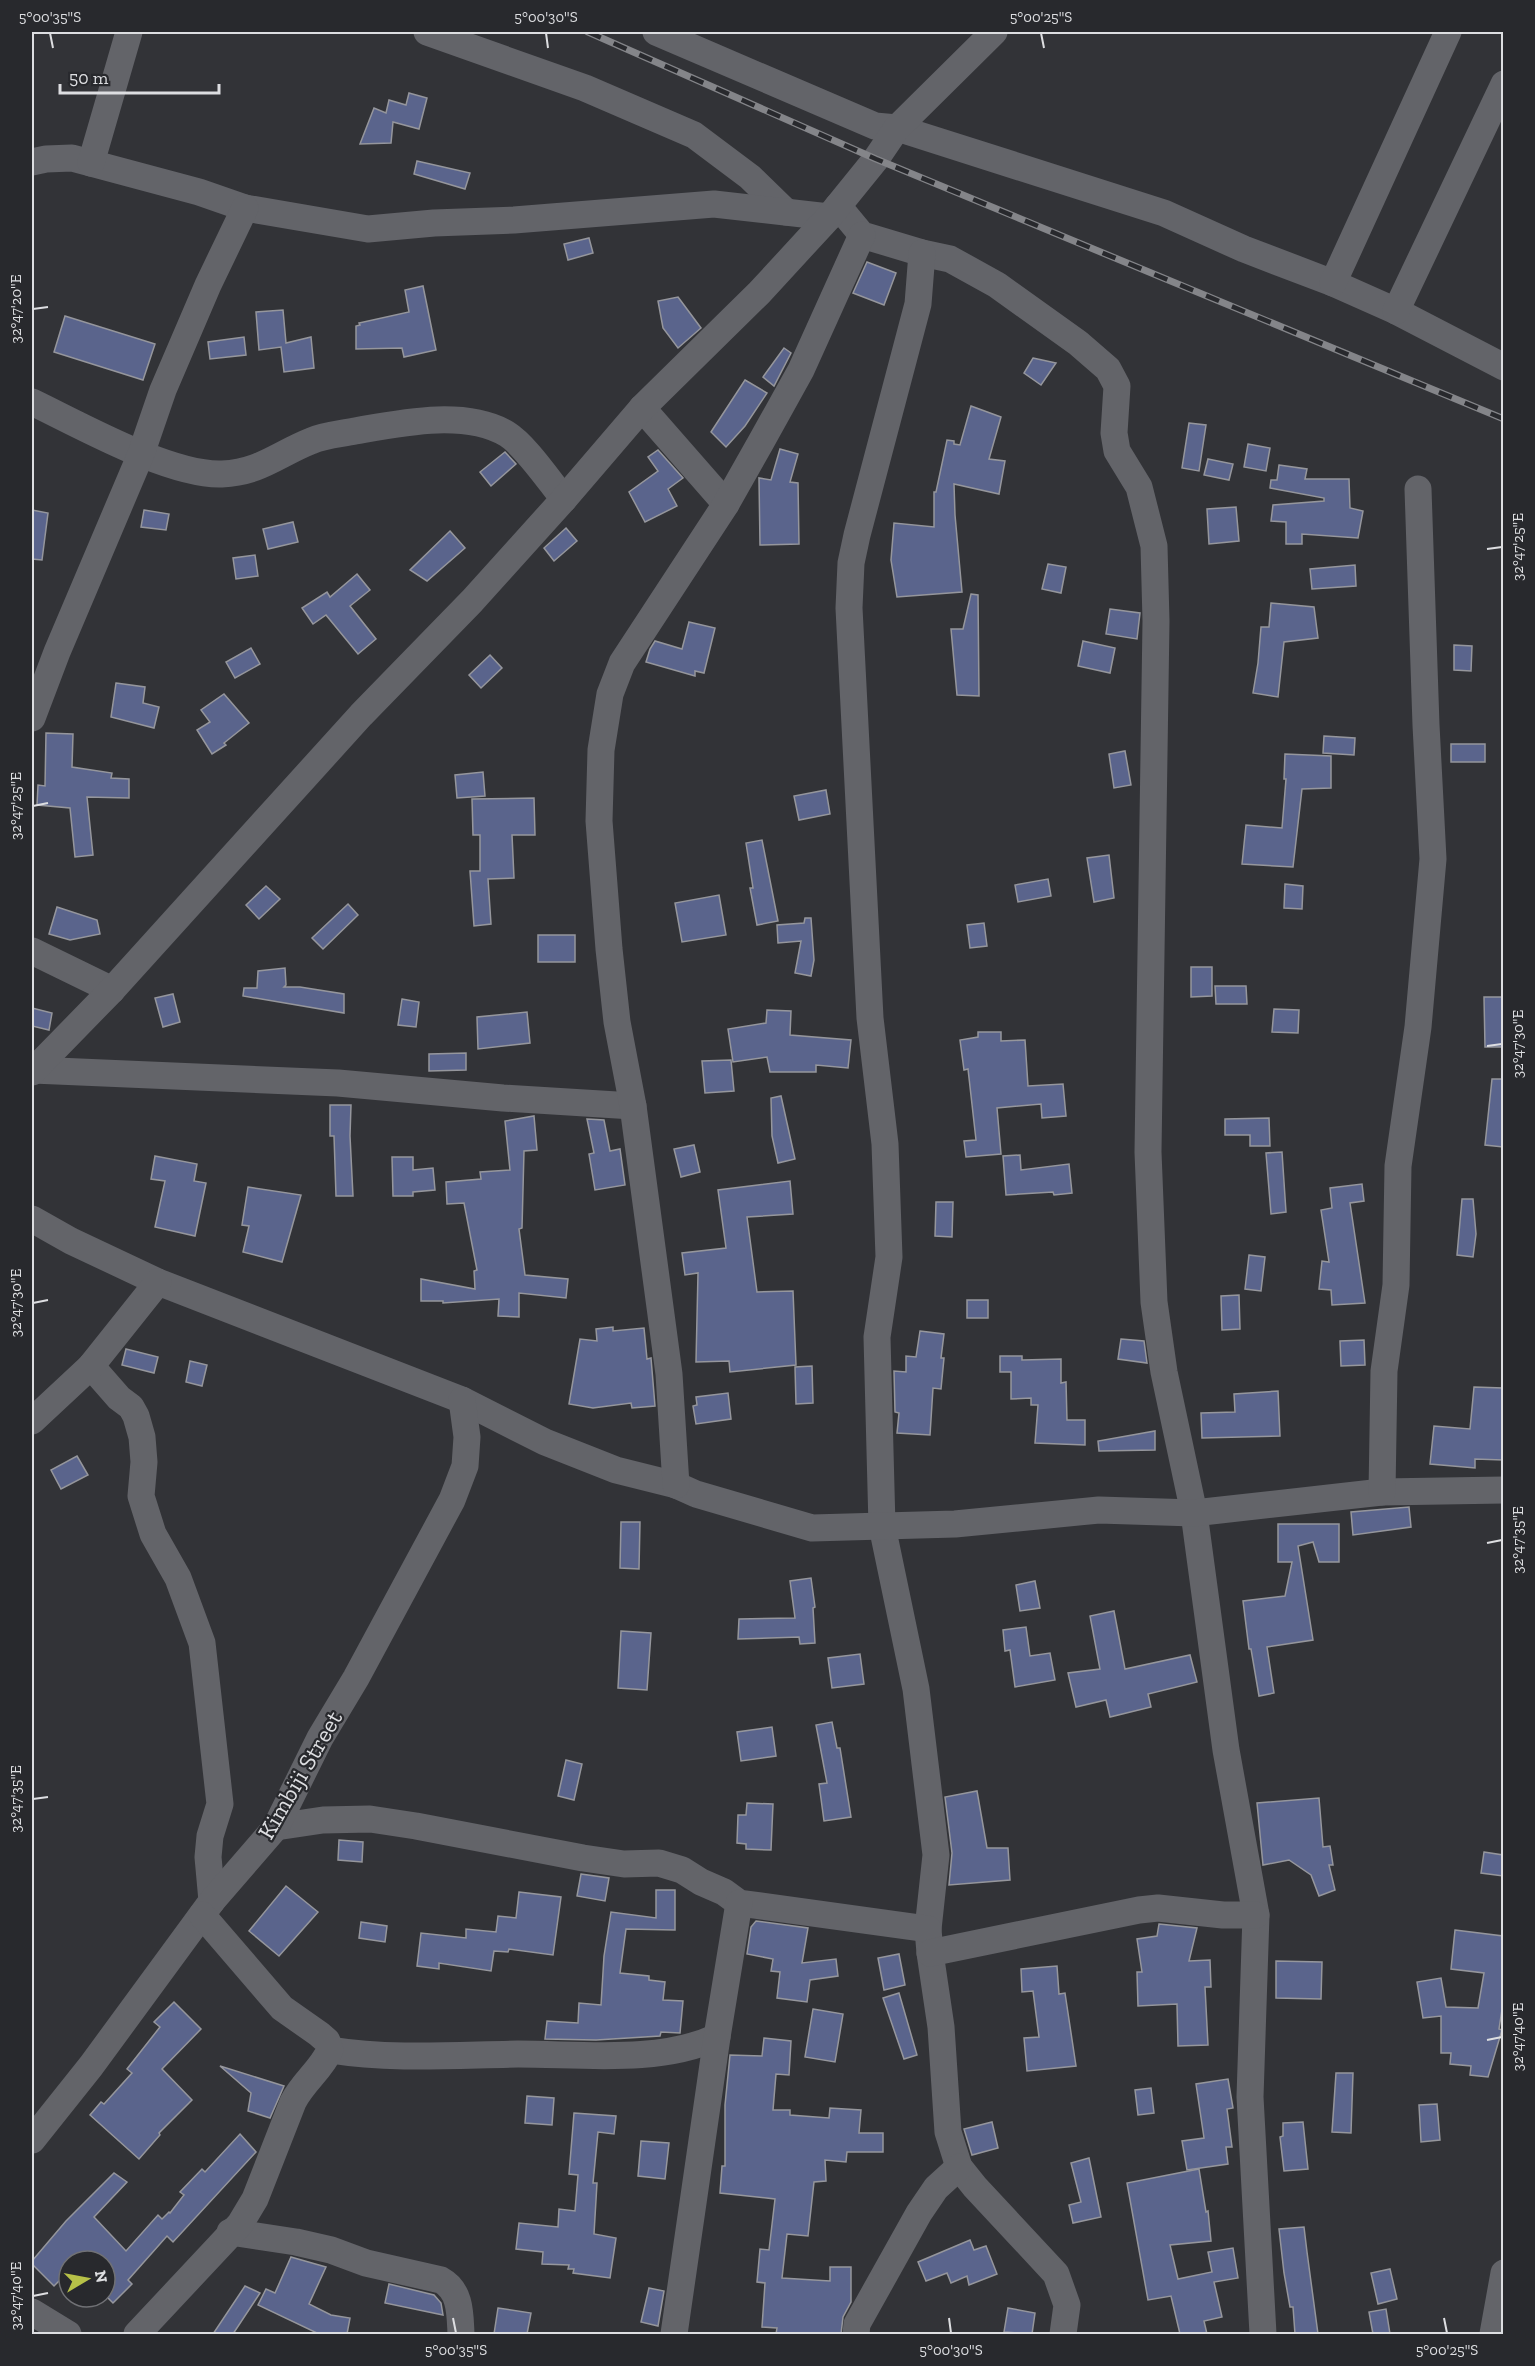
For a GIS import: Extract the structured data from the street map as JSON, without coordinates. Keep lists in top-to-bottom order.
{
  "streets": {
    "street": ["Kimbiji Street"]
  },
  "scale_bar": "50 m",
  "north": "right",
  "coordinates": [
    "5°00'35\"S",
    "5°00'30\"S",
    "5°00'25\"S",
    "32°47'20\"E",
    "32°47'25\"E",
    "32°47'30\"E",
    "32°47'35\"E",
    "32°47'40\"E"
  ]
}
